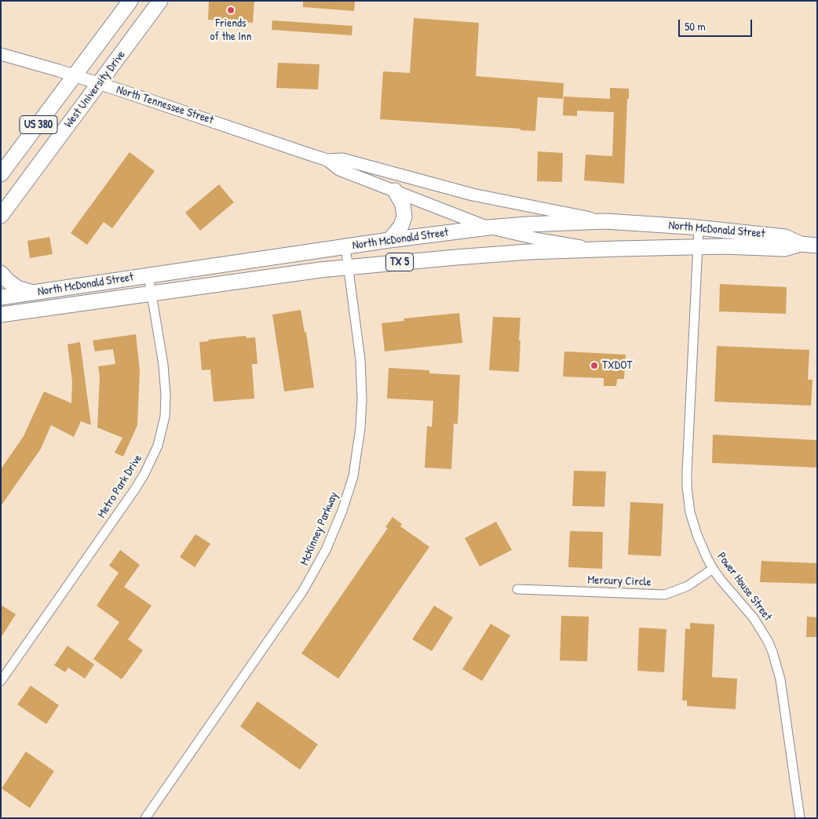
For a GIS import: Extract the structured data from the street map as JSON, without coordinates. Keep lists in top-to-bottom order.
{
  "streets": {
    "main road": [
      "West University Drive",
      "US 380",
      "North McDonald Street",
      "TX 5"
    ],
    "street": [
      "North Tennessee Street",
      "Metro Park Drive",
      "McKinney Parkway",
      "Mercury Circle",
      "Power House Street"
    ]
  },
  "crossings": [
    ["West University Drive", "North Tennessee Street"],
    ["North McDonald Street", "Metro Park Drive"],
    ["North McDonald Street", "McKinney Parkway"],
    ["North McDonald Street", "Power House Street"],
    ["Mercury Circle", "Power House Street"]
  ],
  "places": ["Friends of the Inn", "TXDOT"],
  "scale_bar": "50 m"
}
